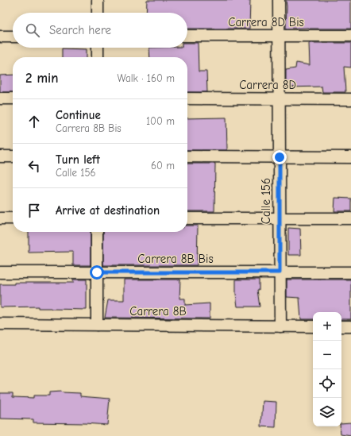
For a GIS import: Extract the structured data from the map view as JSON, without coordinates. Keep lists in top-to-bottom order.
{
  "streets": {
    "street": [
      "Carrera 8D Bis",
      "Carrera 8D",
      "Calle 156",
      "Carrera 8B Bis",
      "Carrera 8B"
    ]
  },
  "crossings": [
    ["Carrera 8D Bis", "Calle 156"],
    ["Carrera 8D", "Calle 156"],
    ["Calle 156", "Carrera 8B Bis"],
    ["Calle 156", "Carrera 8B"]
  ],
  "page": {
    "search": "Search here",
    "heading": ["2 min", "Walk · 160 m"],
    "list": [
      ["Continue", "Carrera 8B Bis", "100 m"],
      ["Turn left", "Calle 156", "60 m"],
      "Arrive at destination"
    ],
    "map_buttons": ["+", "−"]
  }
}
